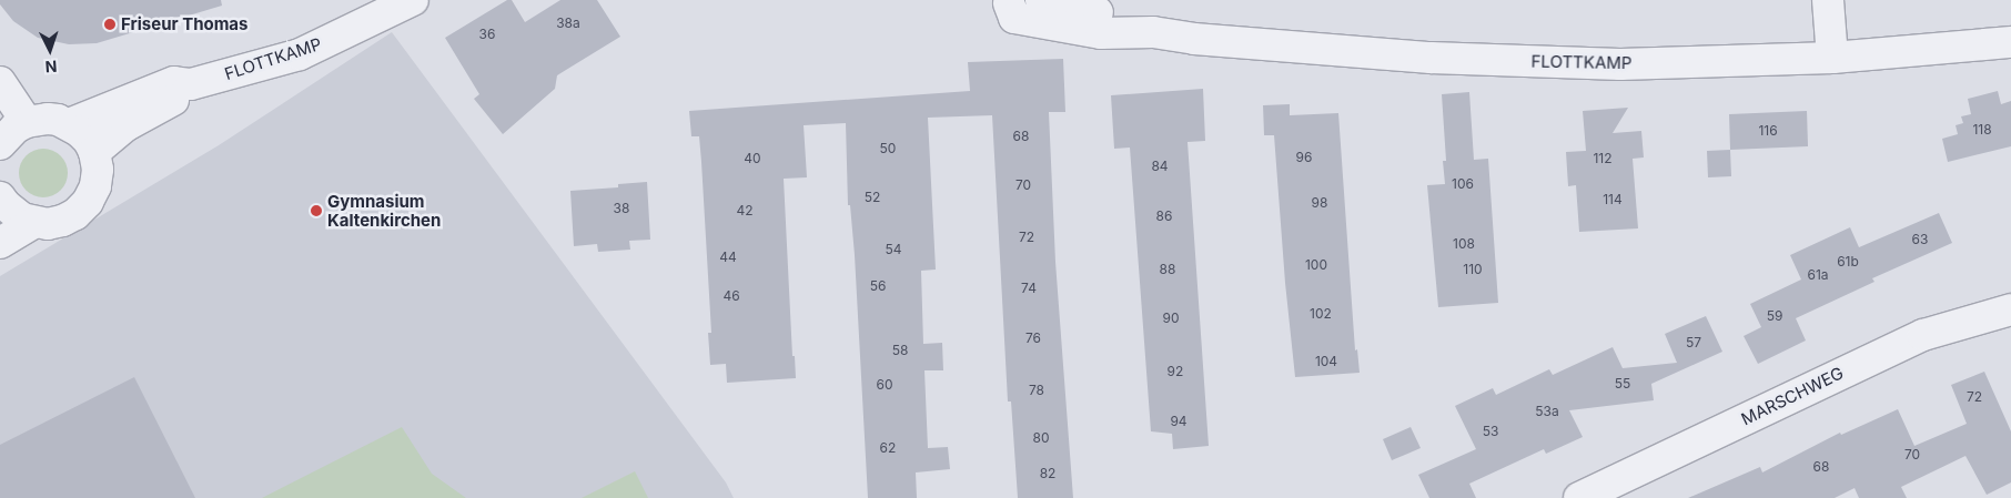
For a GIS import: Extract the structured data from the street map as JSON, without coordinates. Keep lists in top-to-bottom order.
{
  "streets": {
    "street": ["FLOTTKAMP", "MARSCHWEG"]
  },
  "places": ["Friseur Thomas", "Gymnasium Kaltenkirchen"],
  "house_numbers": [
    "38a",
    "36",
    "118",
    "116",
    "68",
    "50",
    "96",
    "40",
    "112",
    "84",
    "106",
    "70",
    "52",
    "114",
    "98",
    "38",
    "42",
    "86",
    "72",
    "63",
    "108",
    "54",
    "44",
    "61b",
    "100",
    "88",
    "110",
    "61a",
    "56",
    "74",
    "46",
    "102",
    "59",
    "90",
    "76",
    "57",
    "58",
    "104",
    "92",
    "55",
    "60",
    "78",
    "72",
    "53a",
    "94",
    "53",
    "80",
    "62",
    "70",
    "68",
    "82"
  ],
  "north": "bottom"
}
